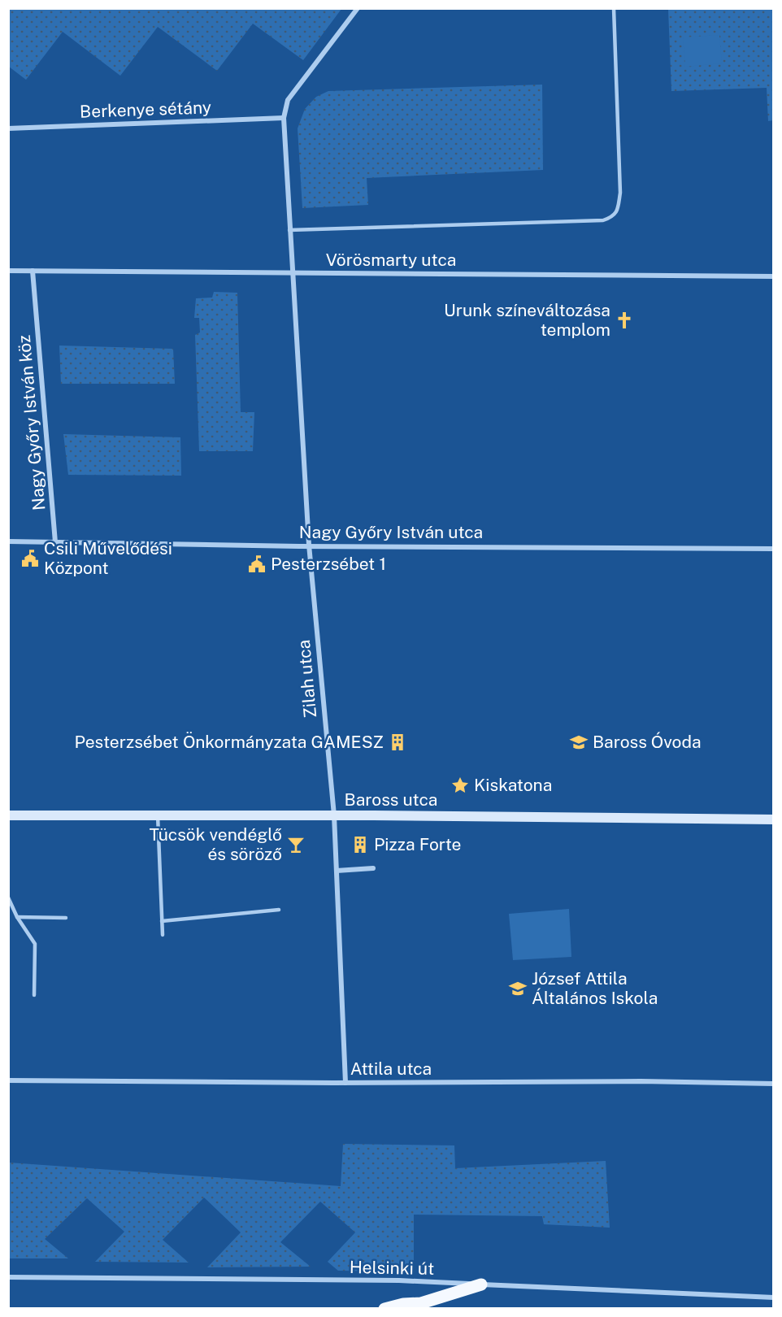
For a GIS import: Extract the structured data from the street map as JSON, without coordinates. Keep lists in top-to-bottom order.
{
  "streets": {
    "street": [
      "Berkenye sétány",
      "Vörösmarty utca",
      "Nagy Győry István köz",
      "Nagy Győry István utca",
      "Zilah utca",
      "Baross utca",
      "Attila utca",
      "Helsinki út"
    ]
  },
  "crossings": [
    ["Berkenye sétány", "Zilah utca"],
    ["Vörösmarty utca", "Nagy Győry István köz"],
    ["Vörösmarty utca", "Zilah utca"],
    ["Nagy Győry István köz", "Nagy Győry István utca"],
    ["Nagy Győry István utca", "Zilah utca"],
    ["Zilah utca", "Baross utca"],
    ["Zilah utca", "Attila utca"]
  ],
  "places": {
    "church": ["Urunk színeváltozása templom"],
    "public building": ["Csili Művelődési Központ", "Pesterzsébet 1"],
    "building": ["Pesterzsébet Önkormányzata GAMESZ", "Pizza Forte"],
    "school or university": ["Baross Óvoda", "József Attila Általános Iskola"],
    "place": ["Kiskatona"],
    "bar": ["Tücsök vendéglő és söröző"]
  }
}
